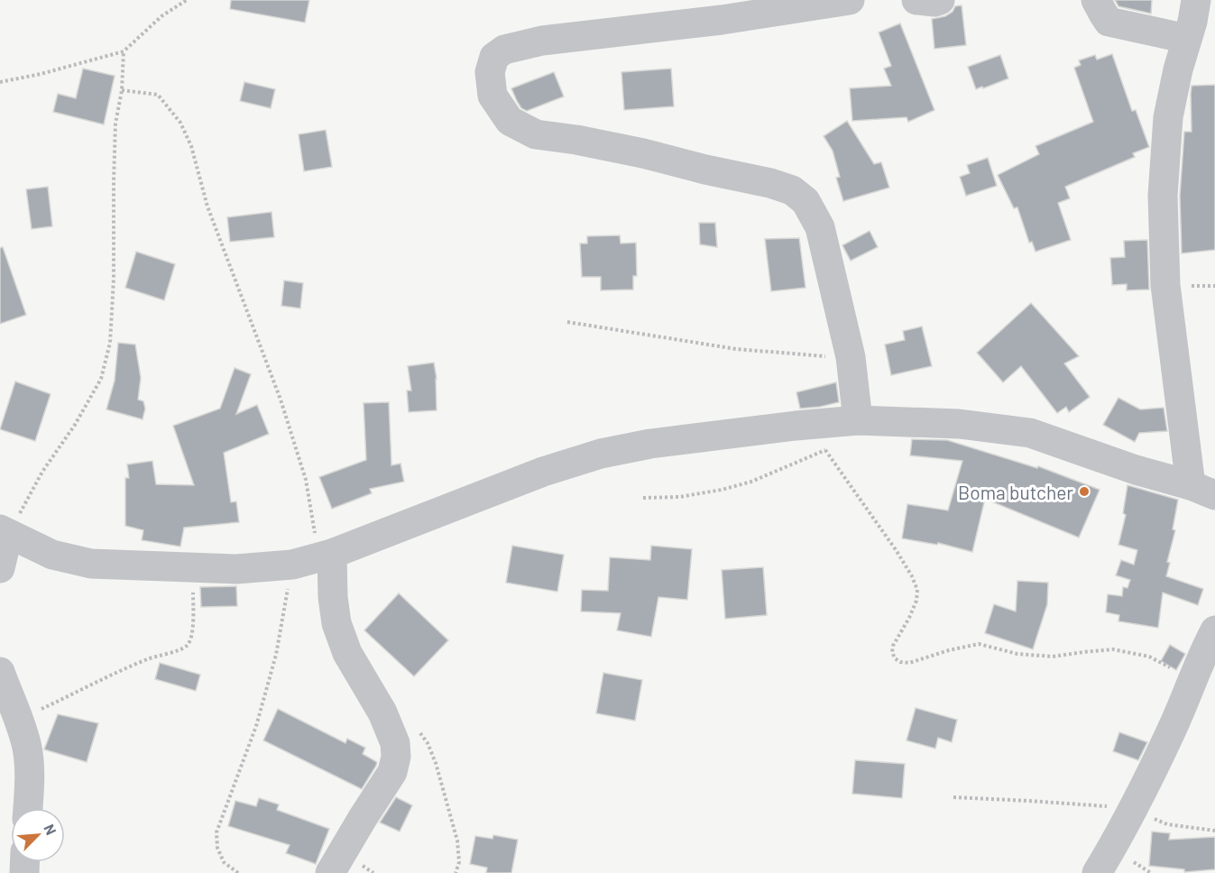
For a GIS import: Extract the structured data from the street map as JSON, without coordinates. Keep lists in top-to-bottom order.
{
  "places": ["Boma butcher"],
  "north": "top right"
}
